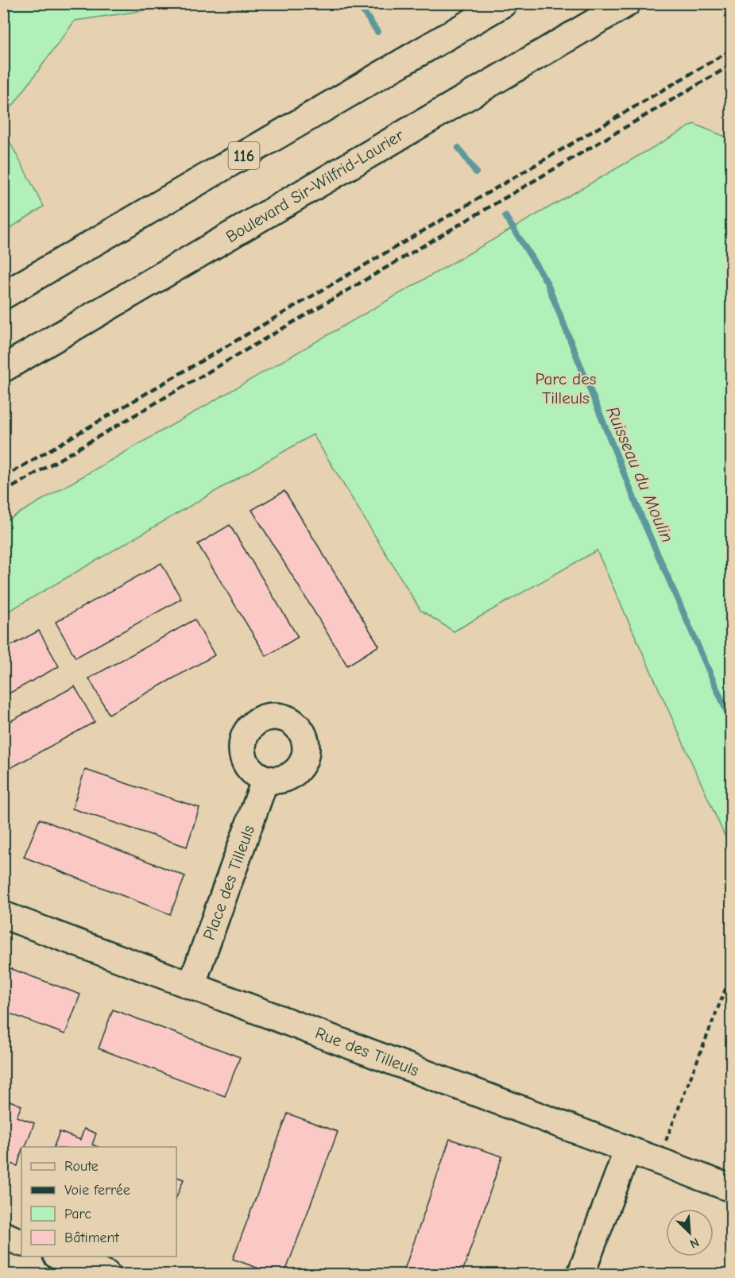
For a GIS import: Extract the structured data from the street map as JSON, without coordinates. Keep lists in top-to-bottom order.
{
  "streets": {
    "main road": [
      "116",
      "Boulevard Sir-Wilfrid-Laurier",
      "Place des Tilleuls",
      "Rue des Tilleuls"
    ]
  },
  "crossings": [
    ["Place des Tilleuls", "Rue des Tilleuls"]
  ],
  "water": ["Ruisseau du Moulin"],
  "parks": ["Parc des Tilleuls"],
  "legend": [
    "Route",
    "Voie ferrée",
    "Parc",
    "Bâtiment"
  ],
  "north": "bottom right"
}
